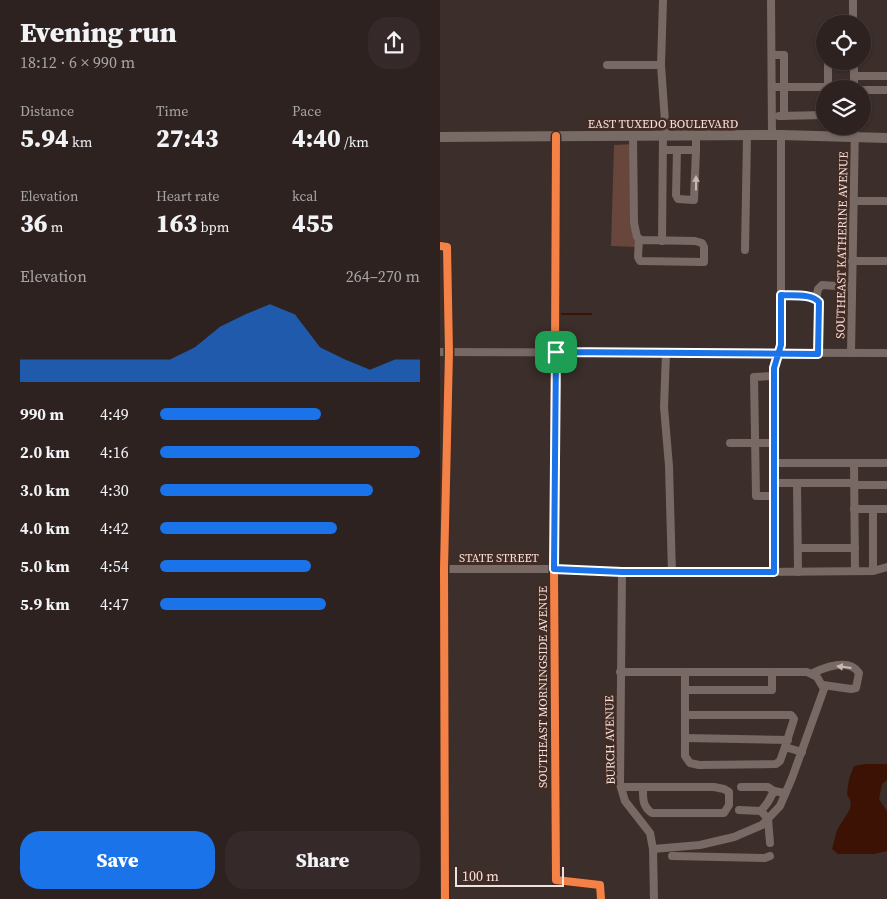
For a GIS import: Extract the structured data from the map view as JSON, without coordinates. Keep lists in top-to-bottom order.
{
  "streets": {
    "main road": ["EAST TUXEDO BOULEVARD"],
    "street": [
      "SOUTHEAST KATHERINE AVENUE",
      "STATE STREET",
      "SOUTHEAST MORNINGSIDE AVENUE",
      "BURCH AVENUE"
    ]
  },
  "crossings": [
    ["EAST TUXEDO BOULEVARD", "SOUTHEAST KATHERINE AVENUE"],
    ["EAST TUXEDO BOULEVARD", "SOUTHEAST MORNINGSIDE AVENUE"],
    ["STATE STREET", "SOUTHEAST MORNINGSIDE AVENUE"],
    ["STATE STREET", "BURCH AVENUE"]
  ],
  "scale_bar": "100 m",
  "page": {
    "heading": ["Evening run", "18:12 · 6 × 990 m"],
    "stats": [
      ["Distance", "5.94 km"],
      ["Time", "27:43"],
      ["Pace", "4:40 /km"],
      ["Elevation", "36 m"],
      ["Heart rate", "163 bpm"],
      ["kcal", "455"]
    ],
    "chart": ["Elevation", "264–270 m"],
    "list": [
      {
        "name": "990 m",
        "note": "4:49"
      },
      {
        "name": "2.0 km",
        "note": "4:16"
      },
      {
        "name": "3.0 km",
        "note": "4:30"
      },
      {
        "name": "4.0 km",
        "note": "4:42"
      },
      {
        "name": "5.0 km",
        "note": "4:54"
      },
      {
        "name": "5.9 km",
        "note": "4:47"
      }
    ],
    "buttons": ["Save", "Share"],
    "scale": "100 m"
  }
}
